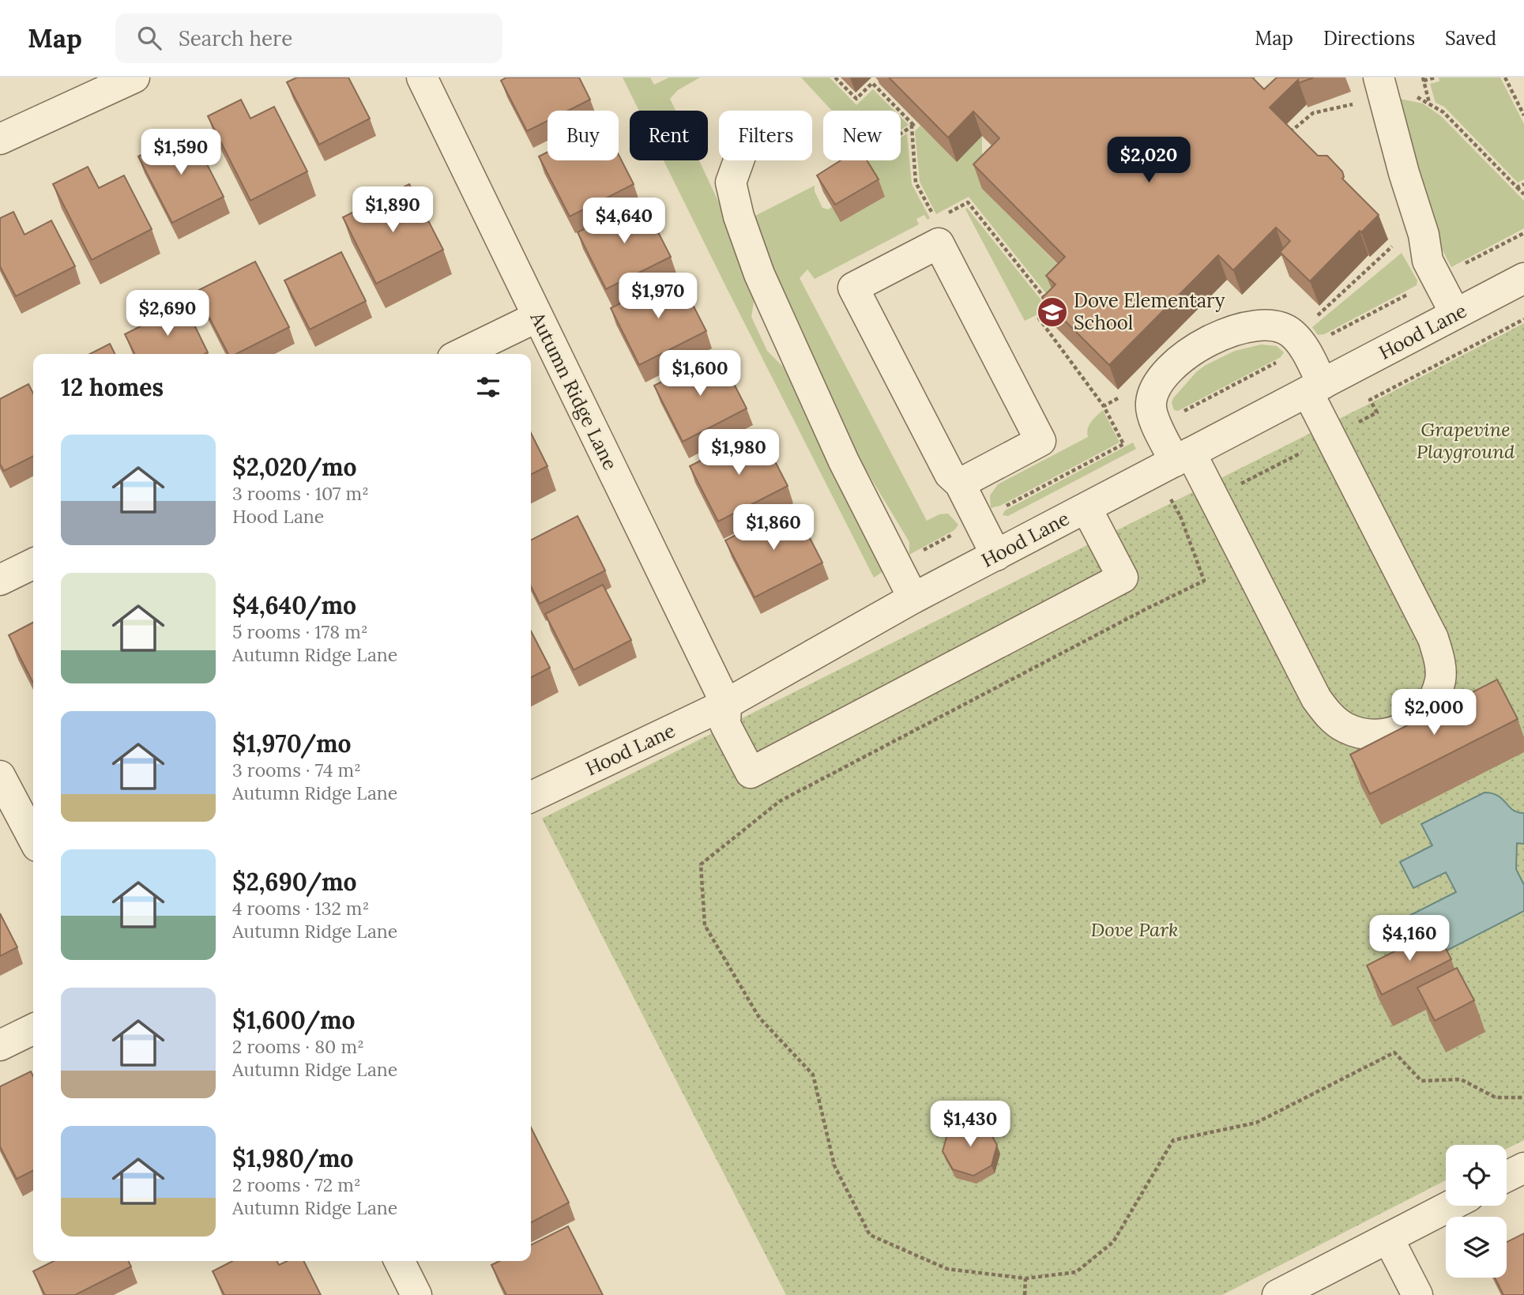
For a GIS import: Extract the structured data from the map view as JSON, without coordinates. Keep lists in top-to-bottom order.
{
  "streets": {
    "street": ["Hood Lane", "Autumn Ridge Lane"]
  },
  "crossings": [
    ["Hood Lane", "Autumn Ridge Lane"]
  ],
  "parks": ["Grapevine Playground", "Dove Park"],
  "places": {
    "school or university": ["Dove Elementary School"]
  },
  "page": {
    "header": "Map",
    "search": "Search here",
    "nav": ["Map", "Directions", "Saved"],
    "chip": [
      "Buy",
      "Rent",
      "Filters",
      "New"
    ],
    "price": [
      "$1,590",
      "$2,020",
      "$1,890",
      "$4,640",
      "$1,970",
      "$2,690",
      "$1,600",
      "$1,980",
      "$1,860",
      "$2,000",
      "$4,160",
      "$1,430"
    ],
    "heading": "12 homes",
    "list": [
      {
        "name": "$2,020/mo",
        "note": "3 rooms · 107 m² · Hood Lane"
      },
      {
        "name": "$4,640/mo",
        "note": "5 rooms · 178 m² · Autumn Ridge Lane"
      },
      {
        "name": "$1,970/mo",
        "note": "3 rooms · 74 m² · Autumn Ridge Lane"
      },
      {
        "name": "$2,690/mo",
        "note": "4 rooms · 132 m² · Autumn Ridge Lane"
      },
      {
        "name": "$1,600/mo",
        "note": "2 rooms · 80 m² · Autumn Ridge Lane"
      },
      {
        "name": "$1,980/mo",
        "note": "2 rooms · 72 m² · Autumn Ridge Lane"
      }
    ]
  }
}
